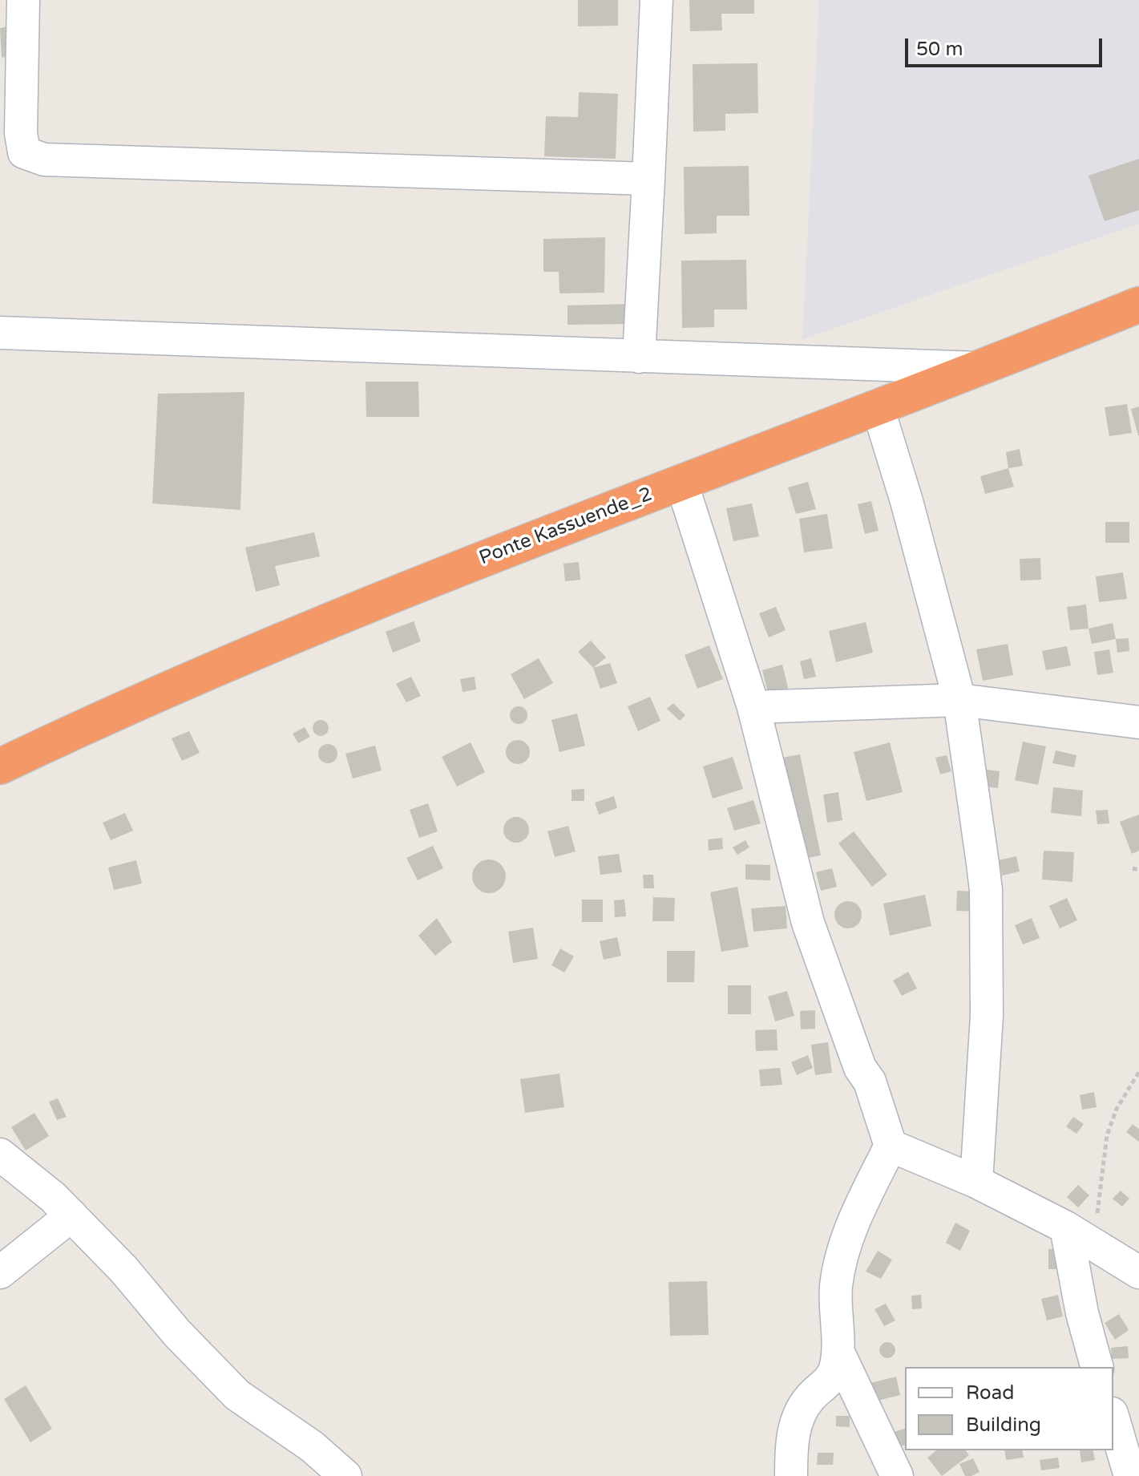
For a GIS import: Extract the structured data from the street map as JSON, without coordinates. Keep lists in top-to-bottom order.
{
  "streets": {
    "highway": ["Ponte Kassuende_2"]
  },
  "legend": ["Road", "Building"],
  "scale_bar": "50 m"
}
